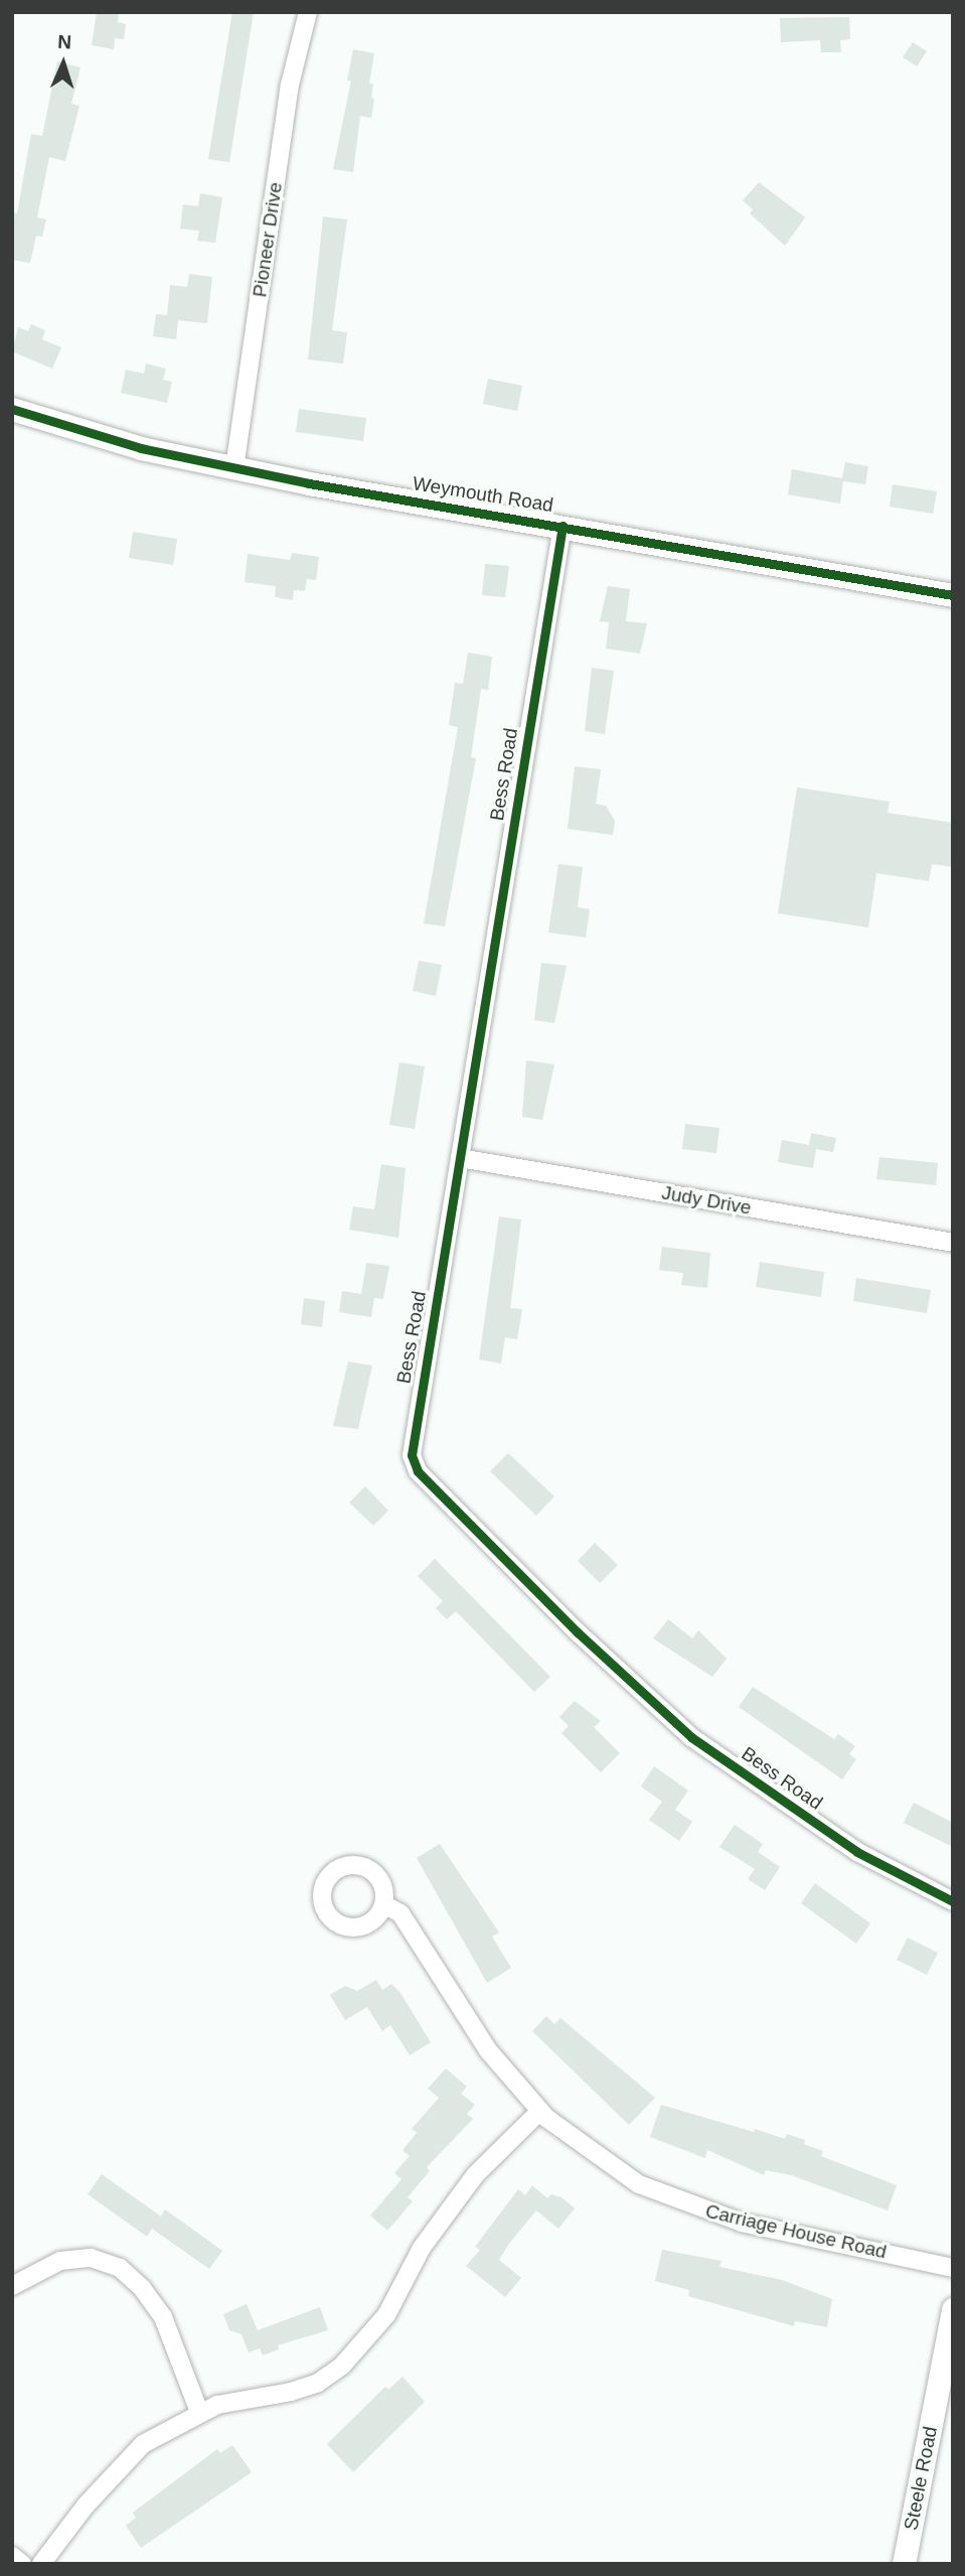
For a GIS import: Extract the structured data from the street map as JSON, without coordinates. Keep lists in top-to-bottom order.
{
  "streets": {
    "street": [
      "Pioneer Drive",
      "Weymouth Road",
      "Bess Road",
      "Judy Drive",
      "Carriage House Road",
      "Steele Road"
    ]
  },
  "crossings": [
    ["Pioneer Drive", "Weymouth Road"],
    ["Weymouth Road", "Bess Road"],
    ["Bess Road", "Judy Drive"]
  ],
  "north": "top"
}
